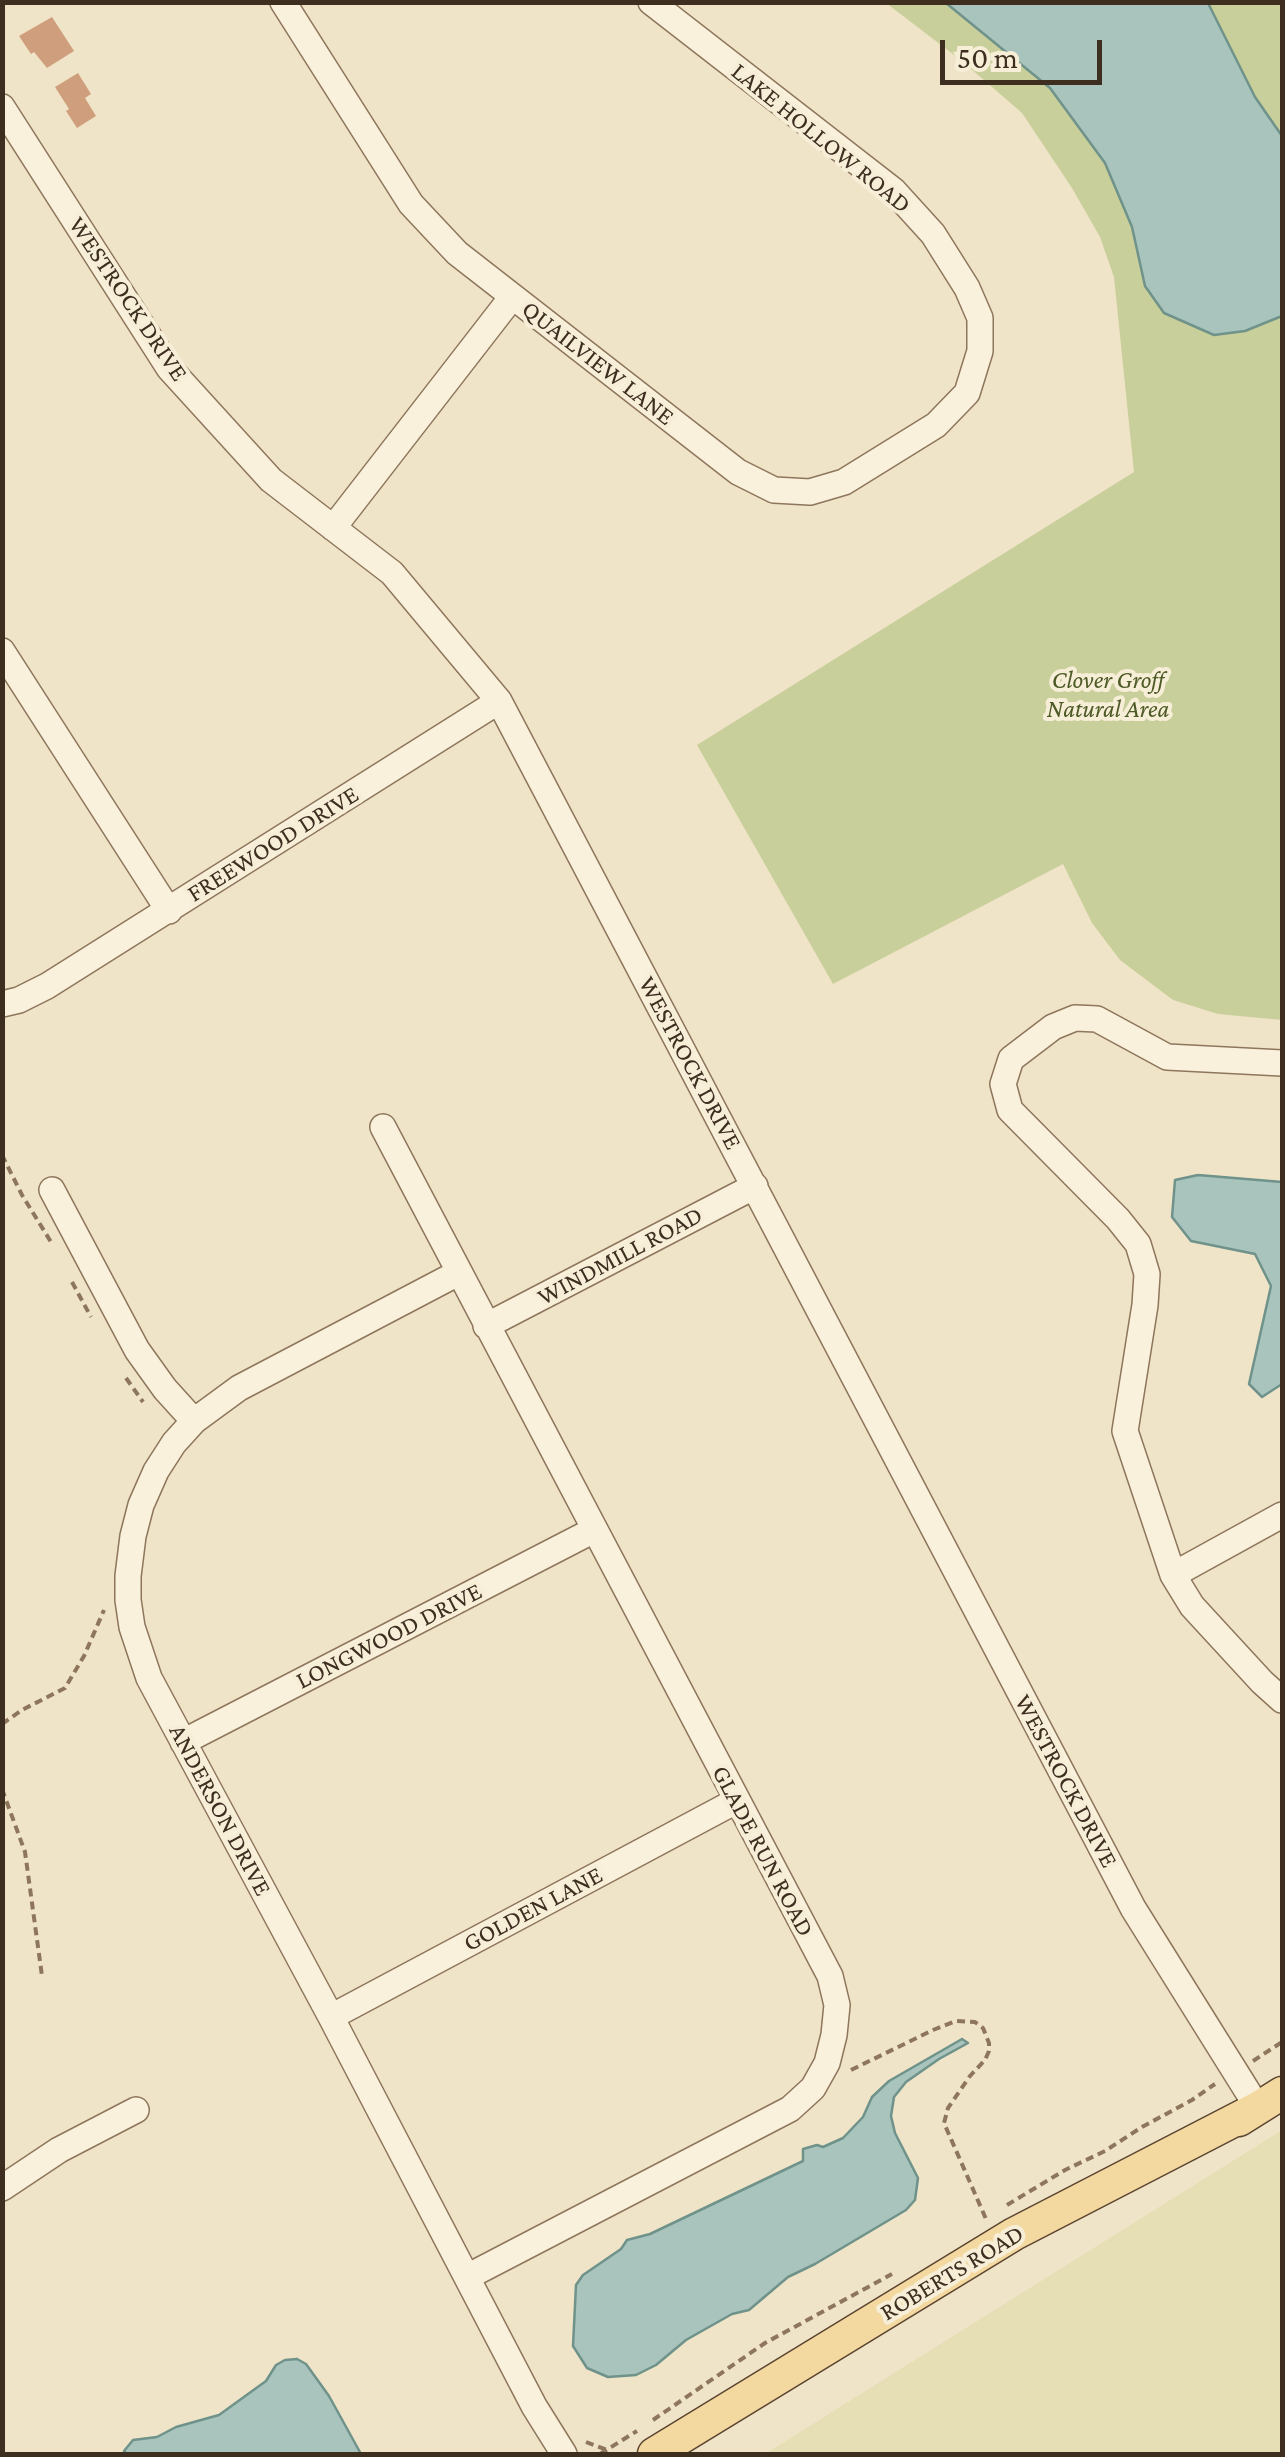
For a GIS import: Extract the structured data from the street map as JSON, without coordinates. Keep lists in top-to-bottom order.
{
  "streets": {
    "main road": ["ROBERTS ROAD"],
    "street": [
      "LAKE HOLLOW ROAD",
      "WESTROCK DRIVE",
      "QUAILVIEW LANE",
      "FREEWOOD DRIVE",
      "WINDMILL ROAD",
      "LONGWOOD DRIVE",
      "ANDERSON DRIVE",
      "GLADE RUN ROAD",
      "GOLDEN LANE"
    ]
  },
  "crossings": [
    ["LAKE HOLLOW ROAD", "QUAILVIEW LANE"],
    ["WESTROCK DRIVE", "FREEWOOD DRIVE"],
    ["WESTROCK DRIVE", "WINDMILL ROAD"],
    ["WESTROCK DRIVE", "ROBERTS ROAD"],
    ["WINDMILL ROAD", "GLADE RUN ROAD"],
    ["LONGWOOD DRIVE", "ANDERSON DRIVE"],
    ["LONGWOOD DRIVE", "GLADE RUN ROAD"],
    ["ANDERSON DRIVE", "GLADE RUN ROAD"],
    ["ANDERSON DRIVE", "GOLDEN LANE"],
    ["GLADE RUN ROAD", "GOLDEN LANE"]
  ],
  "parks": ["Clover Groff Natural Area"],
  "scale_bar": "50 m"
}
